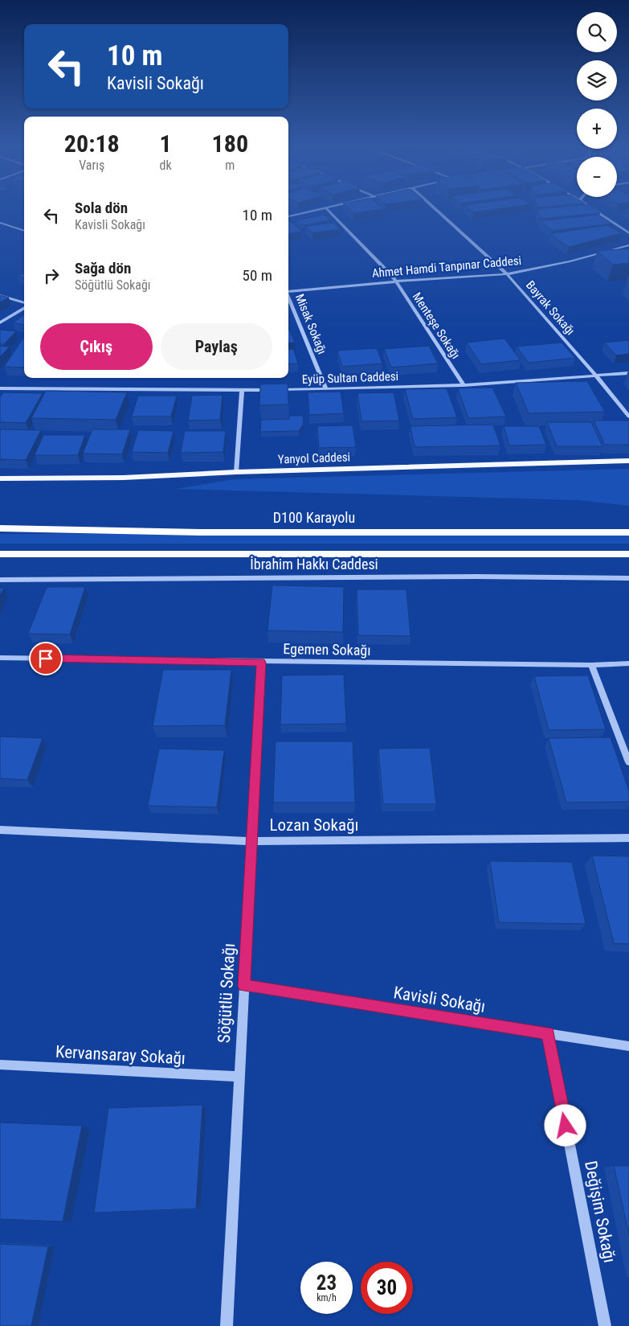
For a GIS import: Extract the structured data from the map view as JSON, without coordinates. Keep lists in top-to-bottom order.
{
  "streets": {
    "highway": ["D100 Karayolu"],
    "main road": ["Yanyol Caddesi"],
    "street": [
      "Ahmet Hamdi Tanpınar Caddesi",
      "Bayrak Sokağı",
      "Misak Sokağı",
      "Menteşe Sokağı",
      "Eyüp Sultan Caddesi",
      "İbrahim Hakkı Caddesi",
      "Egemen Sokağı",
      "Lozan Sokağı",
      "Söğütlü Sokağı",
      "Kavisli Sokağı",
      "Kervansaray Sokağı",
      "Değişim Sokağı"
    ]
  },
  "crossings": [
    ["Ahmet Hamdi Tanpınar Caddesi", "Bayrak Sokağı"],
    ["Ahmet Hamdi Tanpınar Caddesi", "Menteşe Sokağı"],
    ["Bayrak Sokağı", "Eyüp Sultan Caddesi"],
    ["Misak Sokağı", "Eyüp Sultan Caddesi"],
    ["Menteşe Sokağı", "Eyüp Sultan Caddesi"],
    ["Egemen Sokağı", "Söğütlü Sokağı"],
    ["Lozan Sokağı", "Söğütlü Sokağı"],
    ["Söğütlü Sokağı", "Kavisli Sokağı"],
    ["Söğütlü Sokağı", "Kervansaray Sokağı"],
    ["Kavisli Sokağı", "Değişim Sokağı"]
  ],
  "page": {
    "map_buttons": ["+", "−"],
    "turn": ["10 m", "Kavisli Sokağı"],
    "eta": [
      "20:18",
      "Varış",
      "1",
      "dk",
      "180",
      "m"
    ],
    "list": [
      {
        "name": "Sola dön",
        "note": "Kavisli Sokağı",
        "value": "10 m"
      },
      {
        "name": "Sağa dön",
        "note": "Söğütlü Sokağı",
        "value": "50 m"
      }
    ],
    "buttons": ["Çıkış", "Paylaş"],
    "speed": "23 km/h",
    "limit": "30"
  }
}
